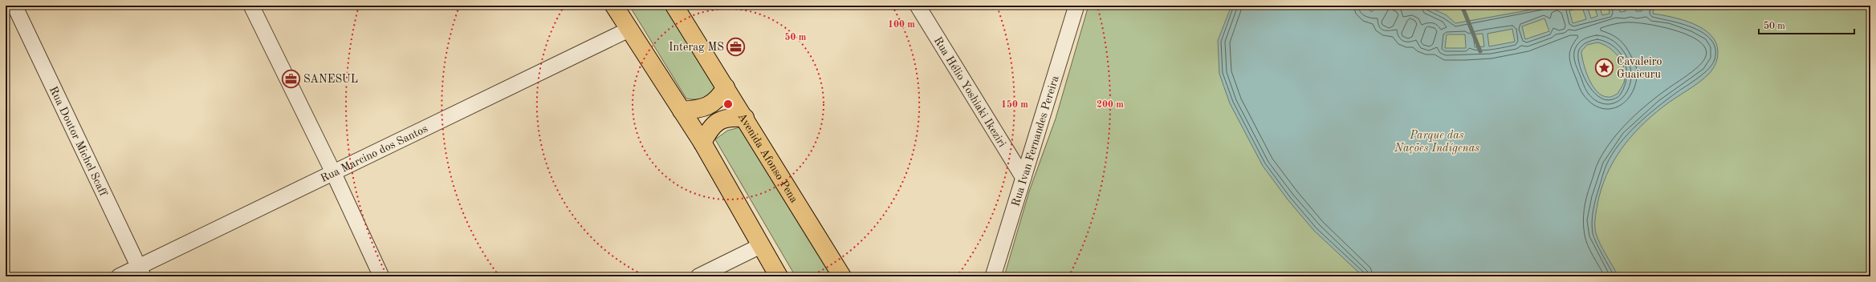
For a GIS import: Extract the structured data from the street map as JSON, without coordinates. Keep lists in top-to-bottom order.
{
  "streets": {
    "main road": ["Avenida Afonso Pena"],
    "street": [
      "Rua Hélio Yoshiaki Ikeziri",
      "Rua Doutor Michel Scaff",
      "Rua Ivan Fernandes Pereira",
      "Rua Marcino dos Santos"
    ]
  },
  "crossings": [
    ["Rua Hélio Yoshiaki Ikeziri", "Rua Ivan Fernandes Pereira"],
    ["Rua Doutor Michel Scaff", "Rua Marcino dos Santos"]
  ],
  "parks": ["Parque das Nações Indígenas"],
  "places": {
    "office": ["Interag MS", "SANESUL"],
    "place": ["Cavaleiro Guaicuru"]
  },
  "scale_bar": "50 m",
  "rings": [
    "100 m",
    "50 m",
    "150 m",
    "200 m"
  ]
}
